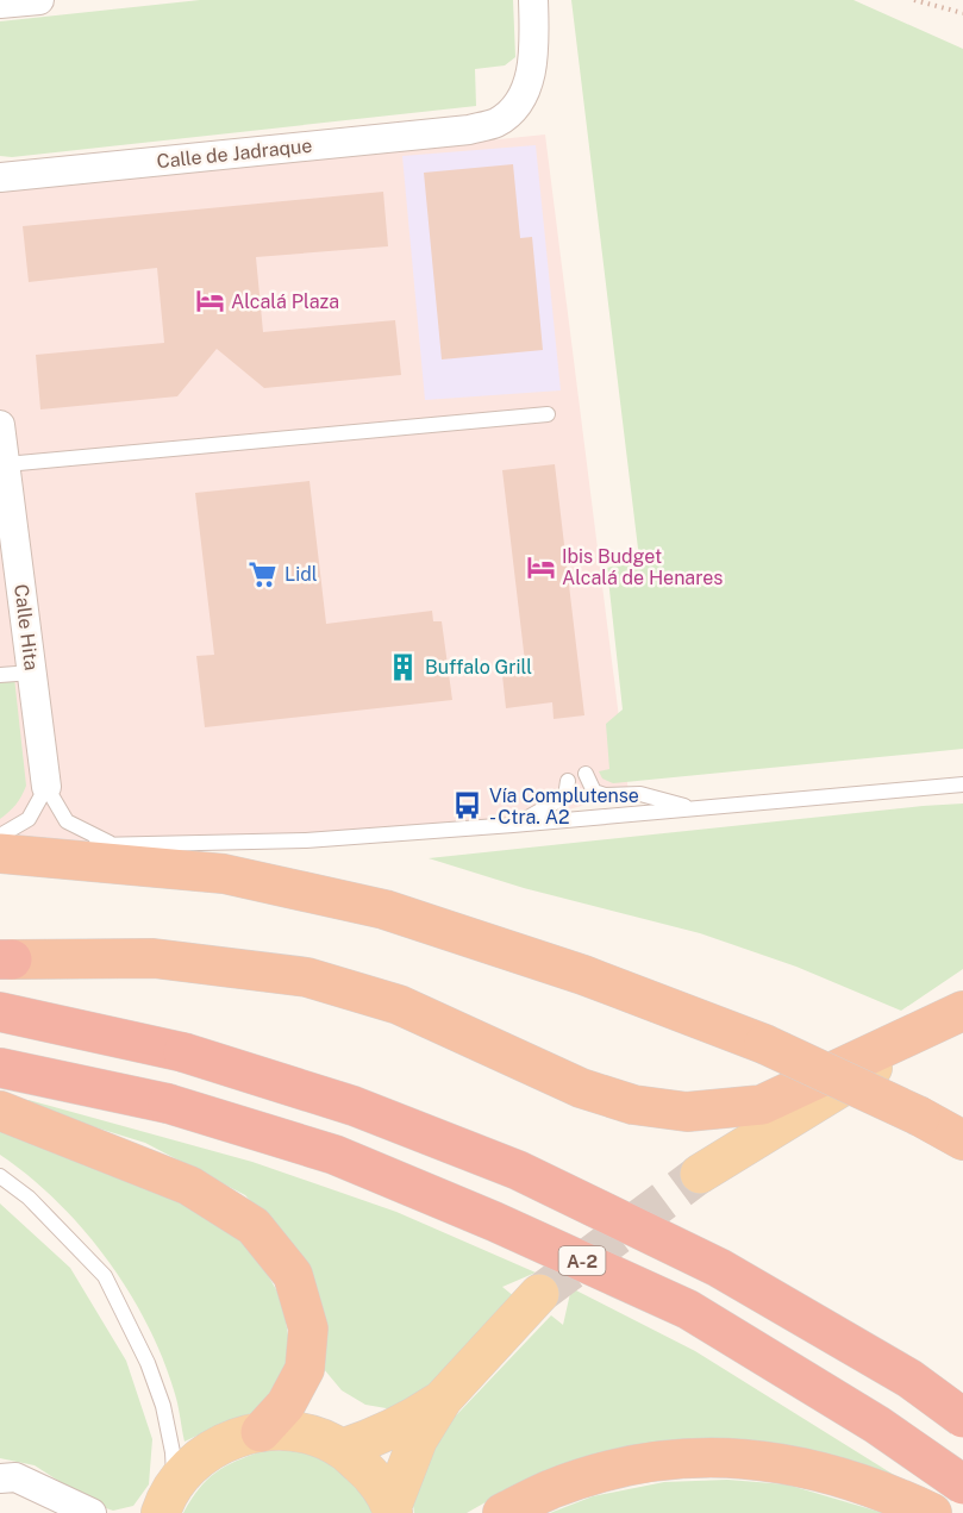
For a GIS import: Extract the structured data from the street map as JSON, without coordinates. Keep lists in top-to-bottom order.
{
  "streets": {
    "highway": ["A-2"],
    "street": ["Calle de Jadraque", "Calle Hita"]
  },
  "places": {
    "hotel": ["Alcalá Plaza", "Ibis Budget Alcalá de Henares"],
    "supermarket": ["Lidl"],
    "building": ["Buffalo Grill"],
    "bus stop": ["Vía Complutense - Ctra. A2"]
  }
}
